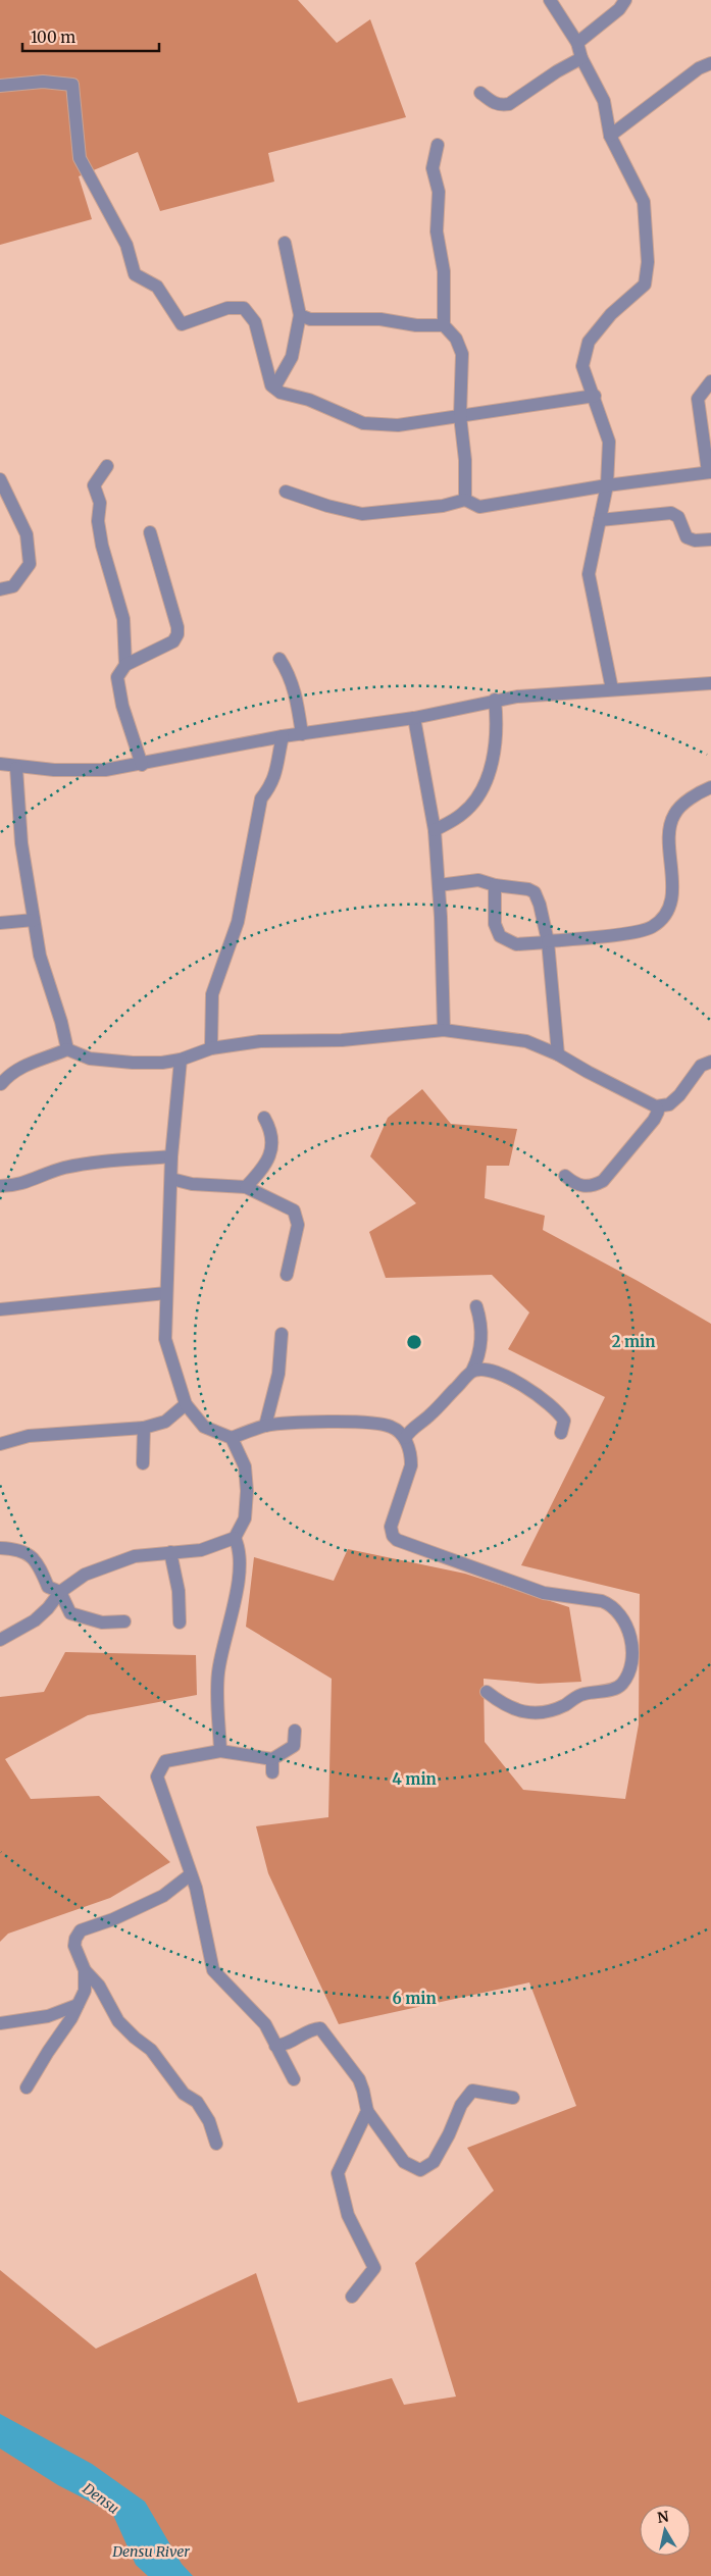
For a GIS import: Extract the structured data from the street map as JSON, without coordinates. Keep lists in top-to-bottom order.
{
  "water": ["Densu", "Densu River"],
  "scale_bar": "100 m",
  "north": "top",
  "rings": ["2 min", "4 min", "6 min"]
}
